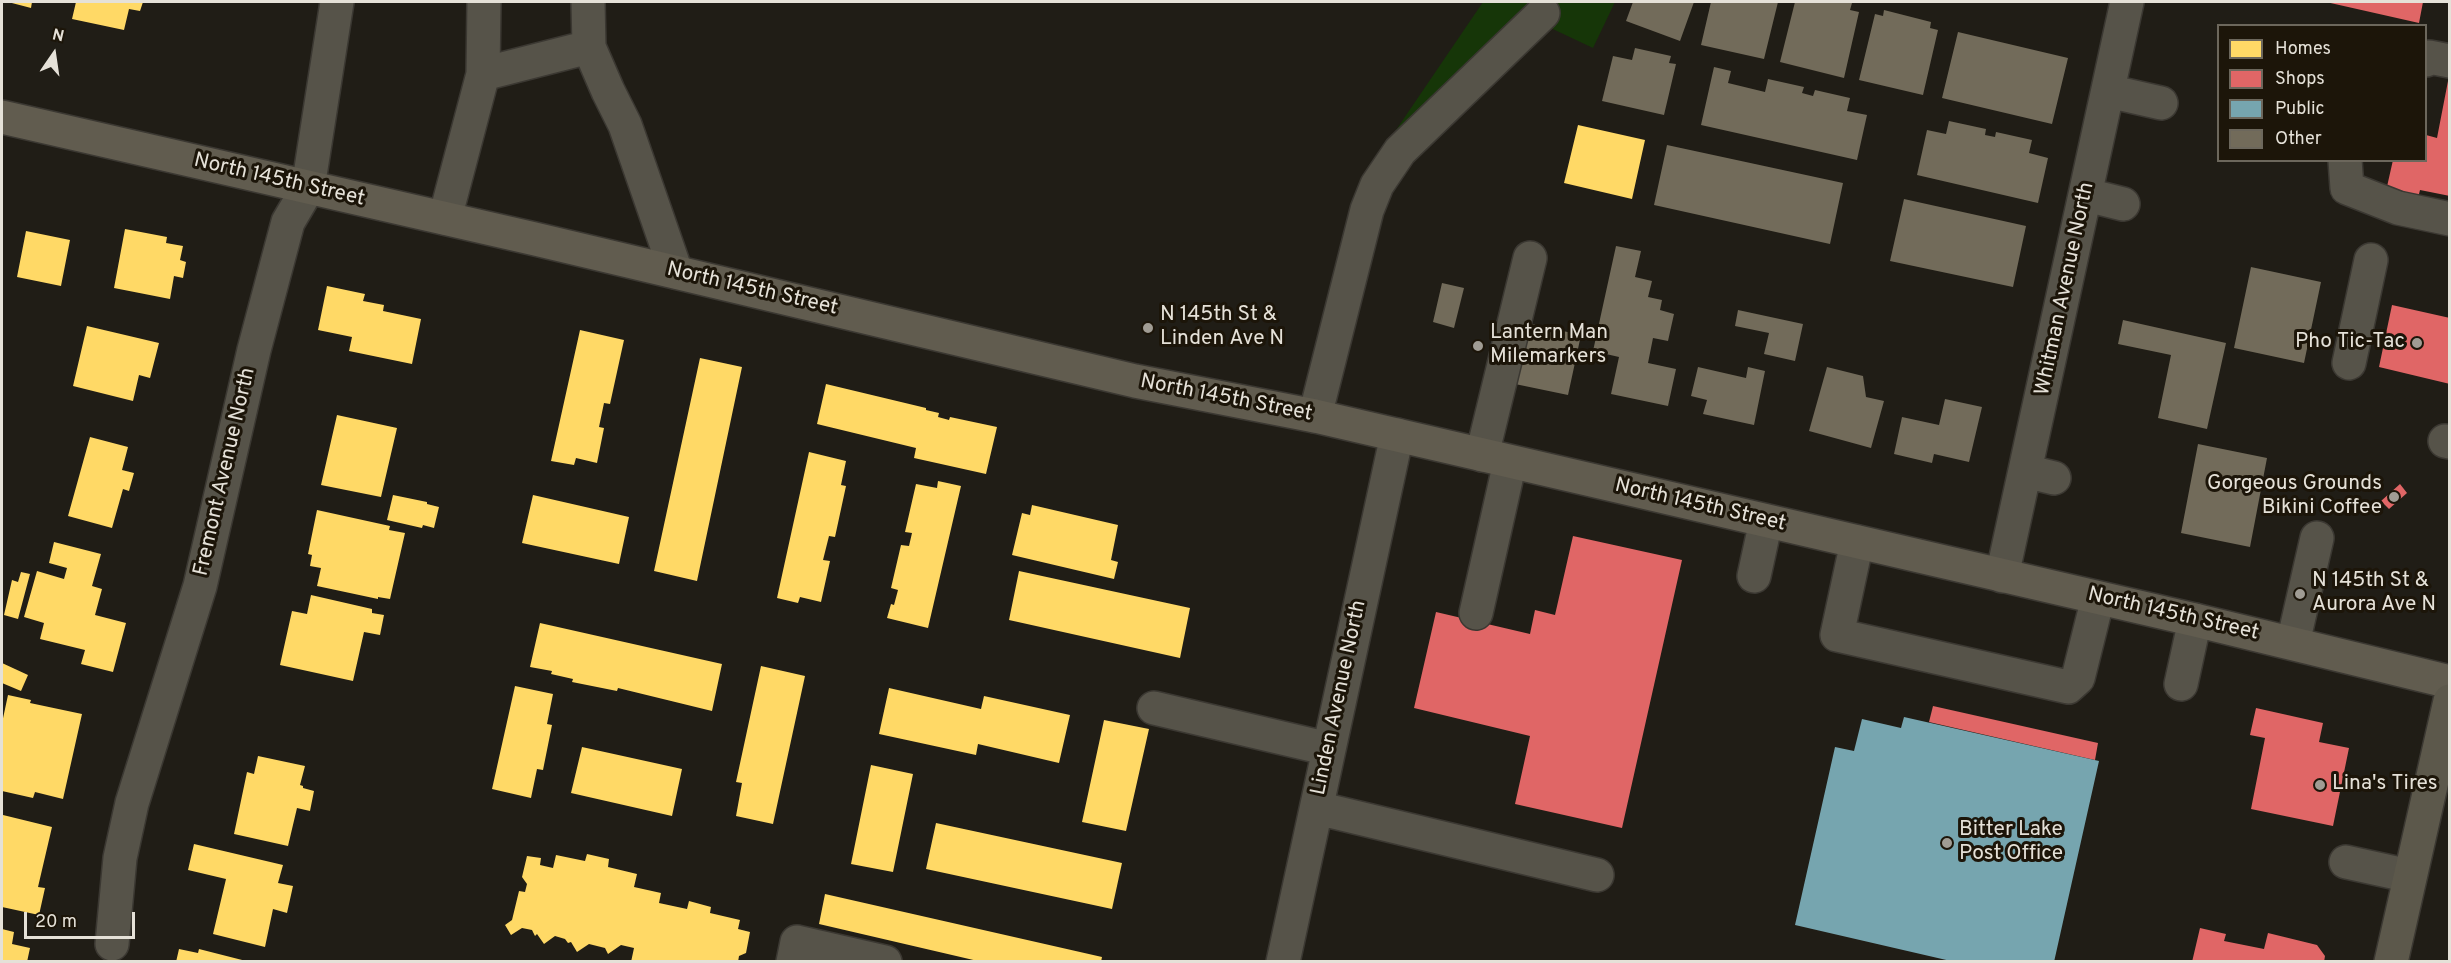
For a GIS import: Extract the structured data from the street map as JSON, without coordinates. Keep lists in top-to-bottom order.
{
  "streets": {
    "main road": ["North 145th Street"],
    "street": ["Whitman Avenue North", "Fremont Avenue North", "Linden Avenue North"]
  },
  "crossings": [
    ["North 145th Street", "Whitman Avenue North"],
    ["North 145th Street", "Fremont Avenue North"],
    ["North 145th Street", "Linden Avenue North"]
  ],
  "places": [
    "N 145th St & Linden Ave N",
    "Pho Tic-Tac",
    "Lantern Man Milemarkers",
    "Gorgeous Grounds Bikini Coffee",
    "N 145th St & Aurora Ave N",
    "Lina's Tires",
    "Bitter Lake Post Office"
  ],
  "legend": [
    "Homes",
    "Shops",
    "Public",
    "Other"
  ],
  "scale_bar": "20 m",
  "north": "top"
}
